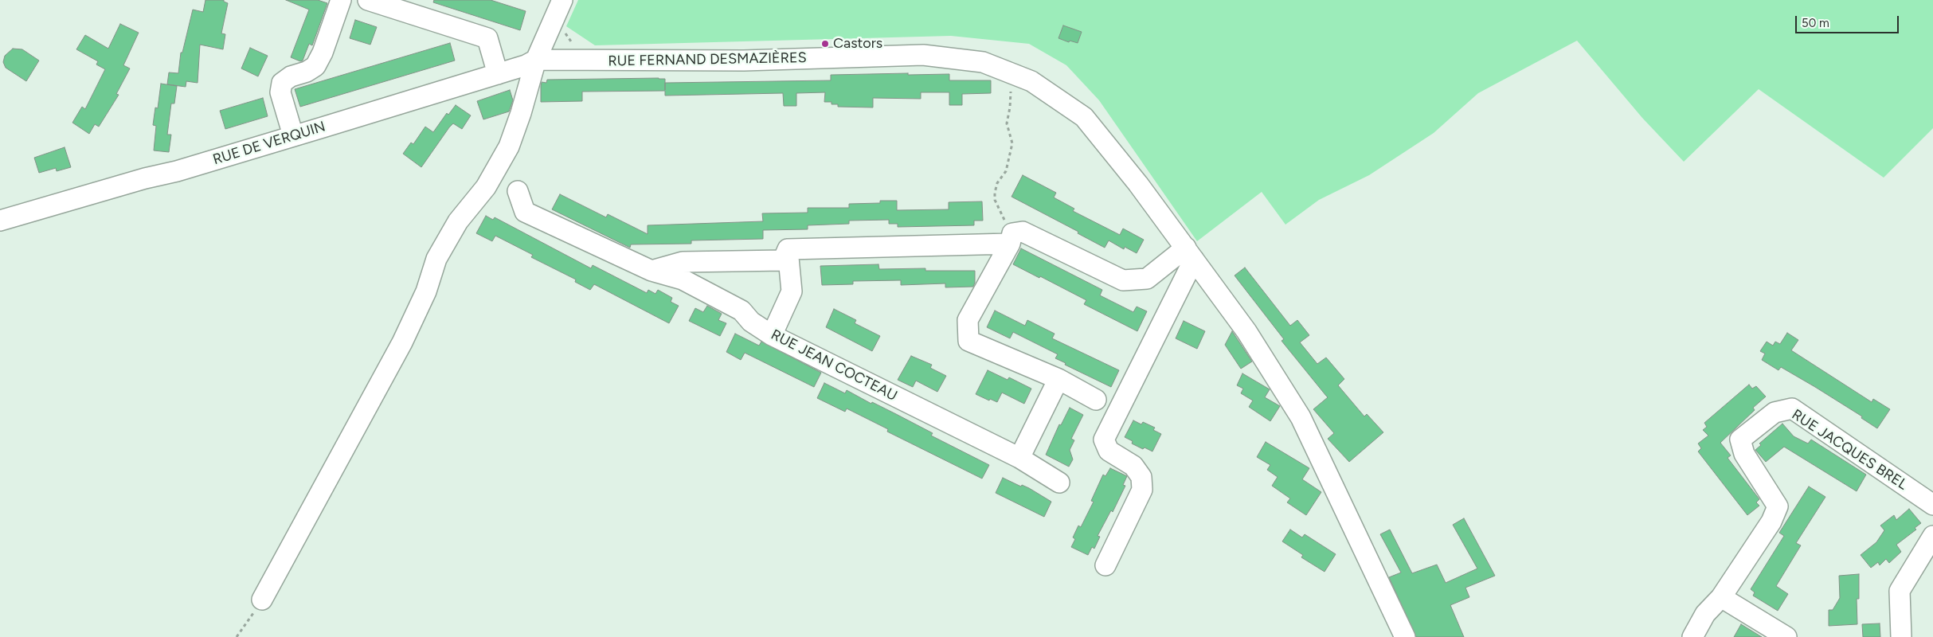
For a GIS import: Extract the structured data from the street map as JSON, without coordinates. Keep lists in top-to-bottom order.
{
  "streets": {
    "street": [
      "RUE FERNAND DESMAZIÈRES",
      "RUE DE VERQUIN",
      "RUE JEAN COCTEAU",
      "RUE JACQUES BREL"
    ]
  },
  "crossings": [
    ["RUE FERNAND DESMAZIÈRES", "RUE DE VERQUIN"]
  ],
  "places": ["Castors"],
  "scale_bar": "50 m"
}
